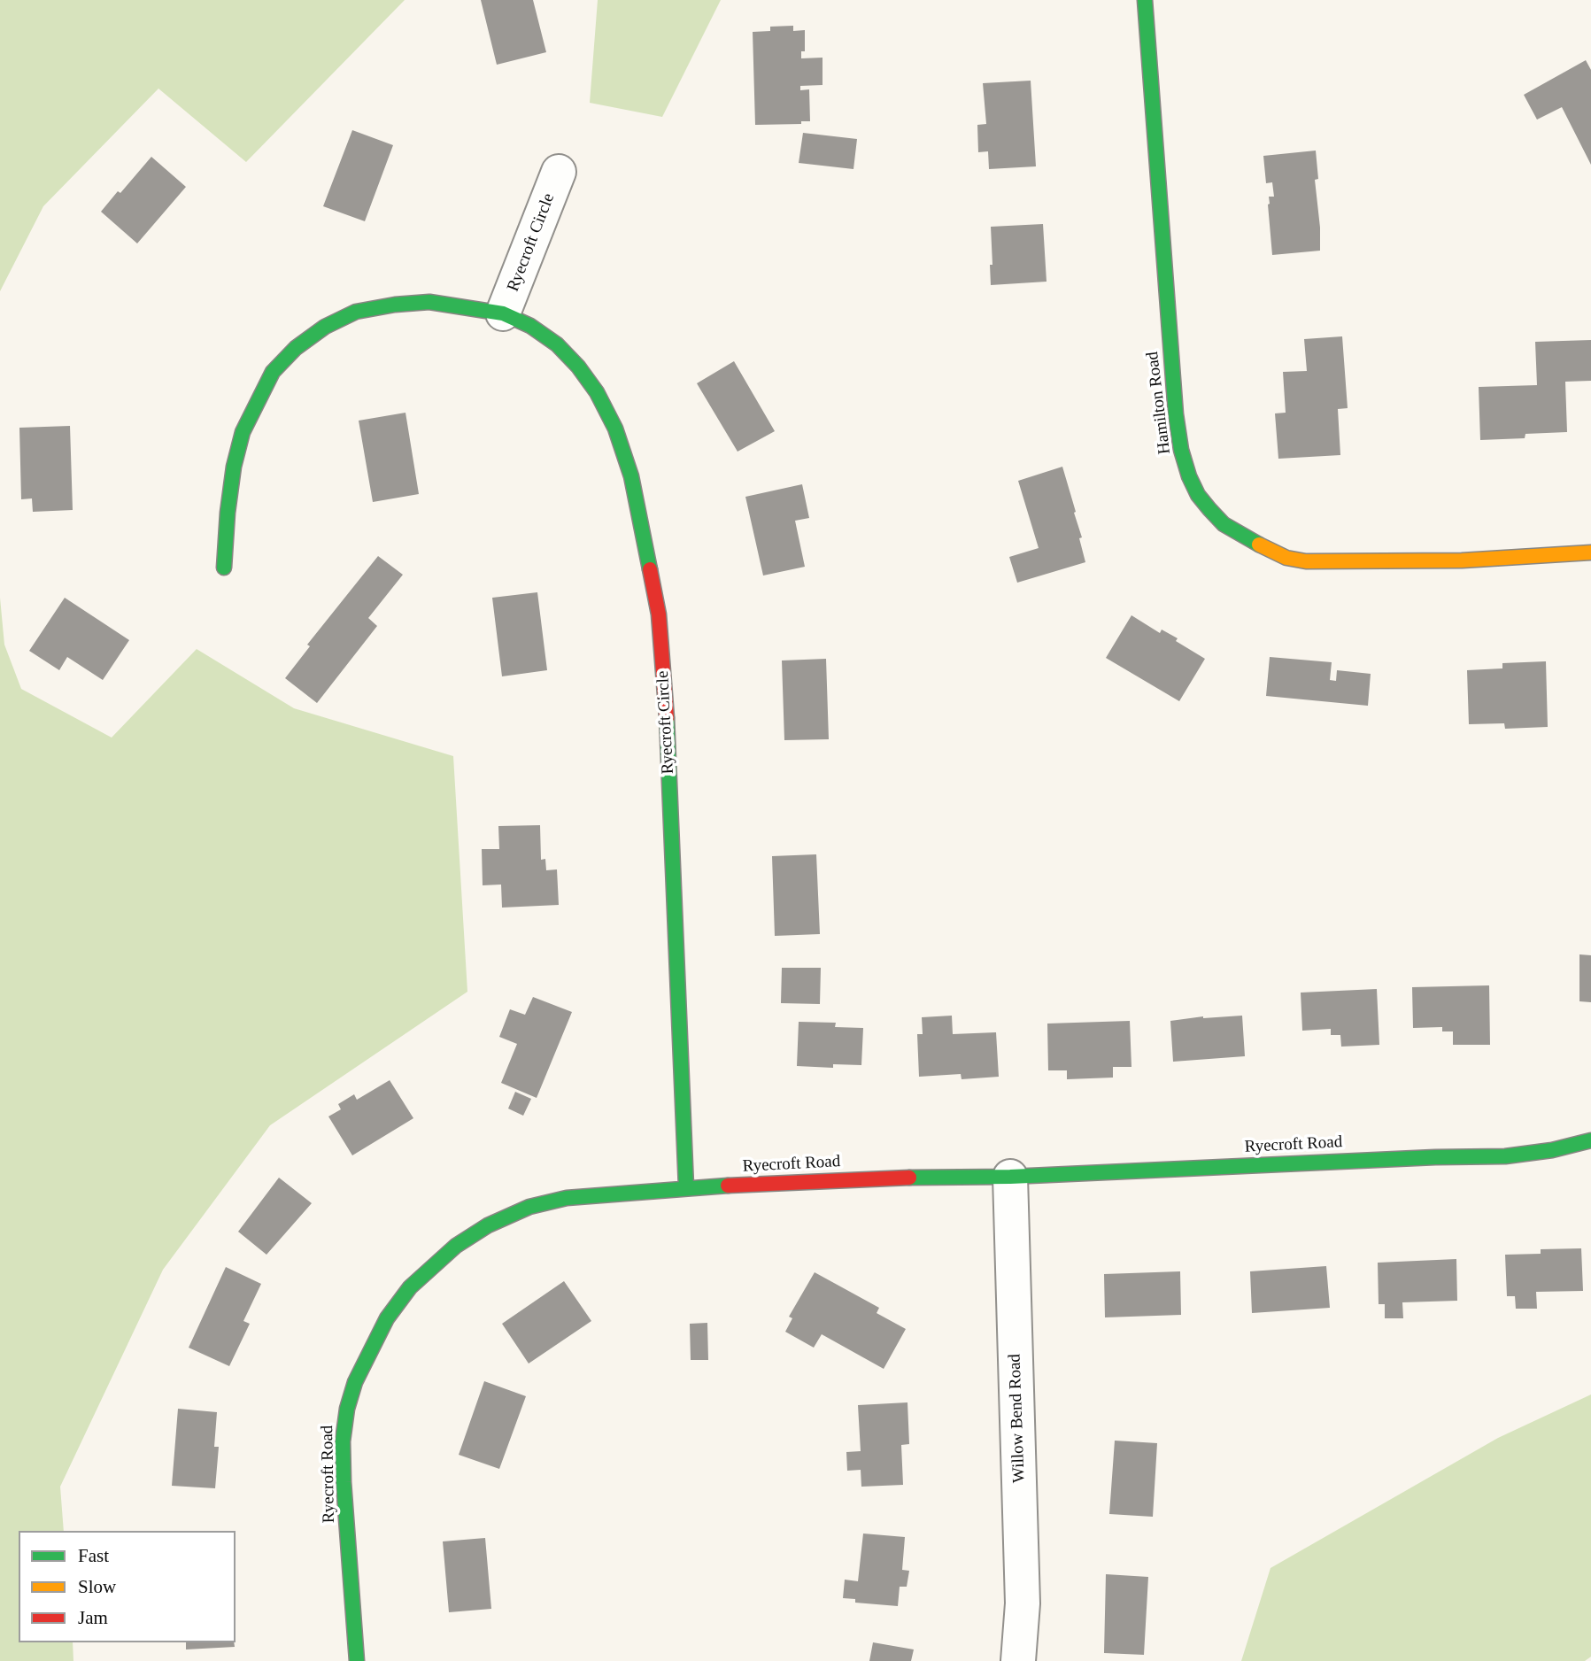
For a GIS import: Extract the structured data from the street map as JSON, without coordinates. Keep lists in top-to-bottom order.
{
  "streets": {
    "street": [
      "Ryecroft Circle",
      "Hamilton Road",
      "Ryecroft Road",
      "Willow Bend Road"
    ]
  },
  "crossings": [
    ["Ryecroft Circle", "Ryecroft Road"],
    ["Ryecroft Road", "Willow Bend Road"]
  ],
  "legend": ["Fast", "Slow", "Jam"]
}
